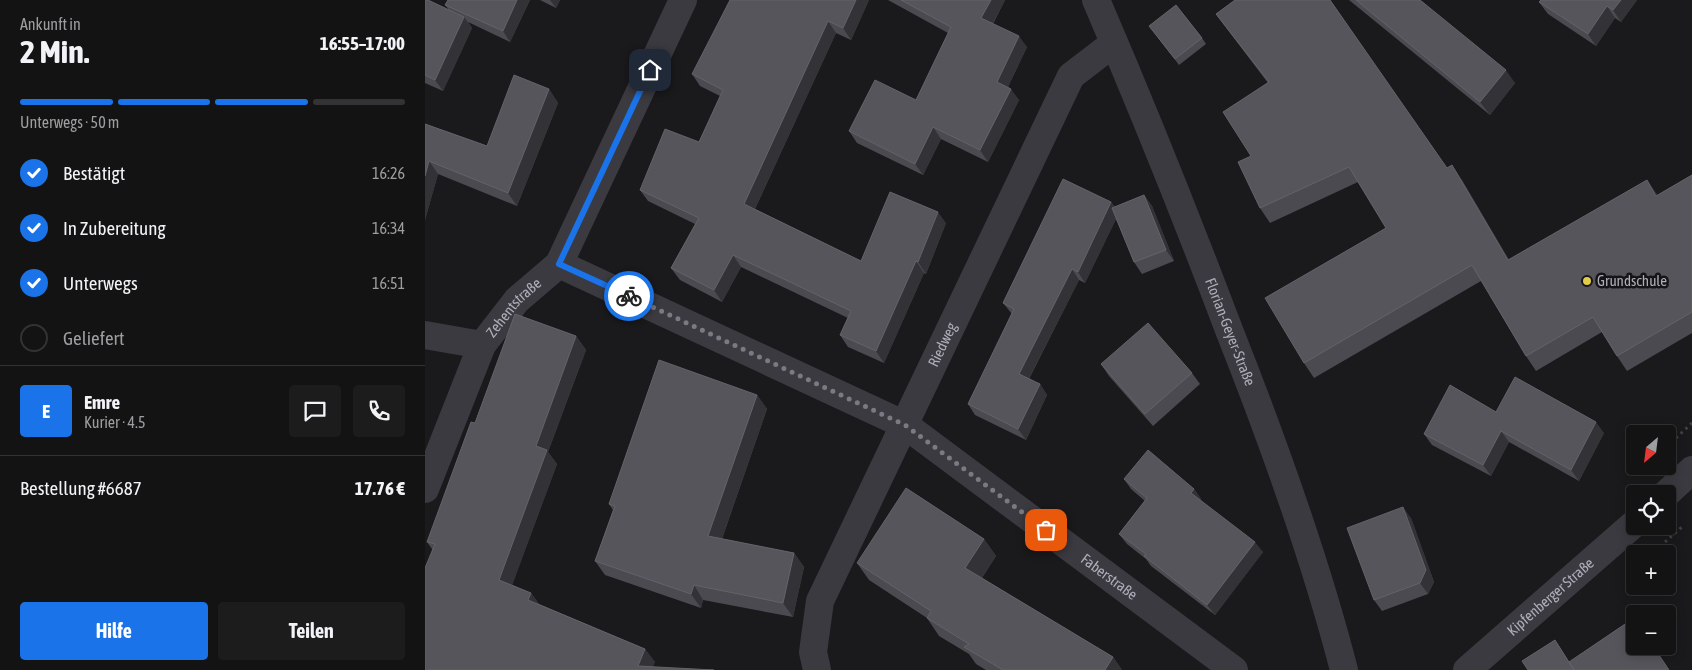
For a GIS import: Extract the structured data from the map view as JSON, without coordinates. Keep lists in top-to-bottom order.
{
  "streets": {
    "street": [
      "Zehentstraße",
      "Florian-Geyer-Straße",
      "Riedweg",
      "Faberstraße",
      "Kipfenberger Straße"
    ]
  },
  "crossings": [
    ["Zehentstraße", "Faberstraße"],
    ["Florian-Geyer-Straße", "Riedweg"],
    ["Riedweg", "Faberstraße"]
  ],
  "places": ["Grundschule"],
  "north": "bottom left",
  "page": {
    "heading": ["2 Min.", "Ankunft in", "16:55–17:00"],
    "panel": [
      "Emre",
      "Kurier · 4.5",
      "Bestellung #6687",
      "17.76 €"
    ],
    "bar": "Unterwegs · 50 m",
    "list": [
      ["Bestätigt", "16:26"],
      ["In Zubereitung", "16:34"],
      ["Unterwegs", "16:51"],
      "Geliefert"
    ],
    "round": "E",
    "map_buttons": ["+", "−"],
    "buttons": ["Hilfe", "Teilen"]
  }
}
